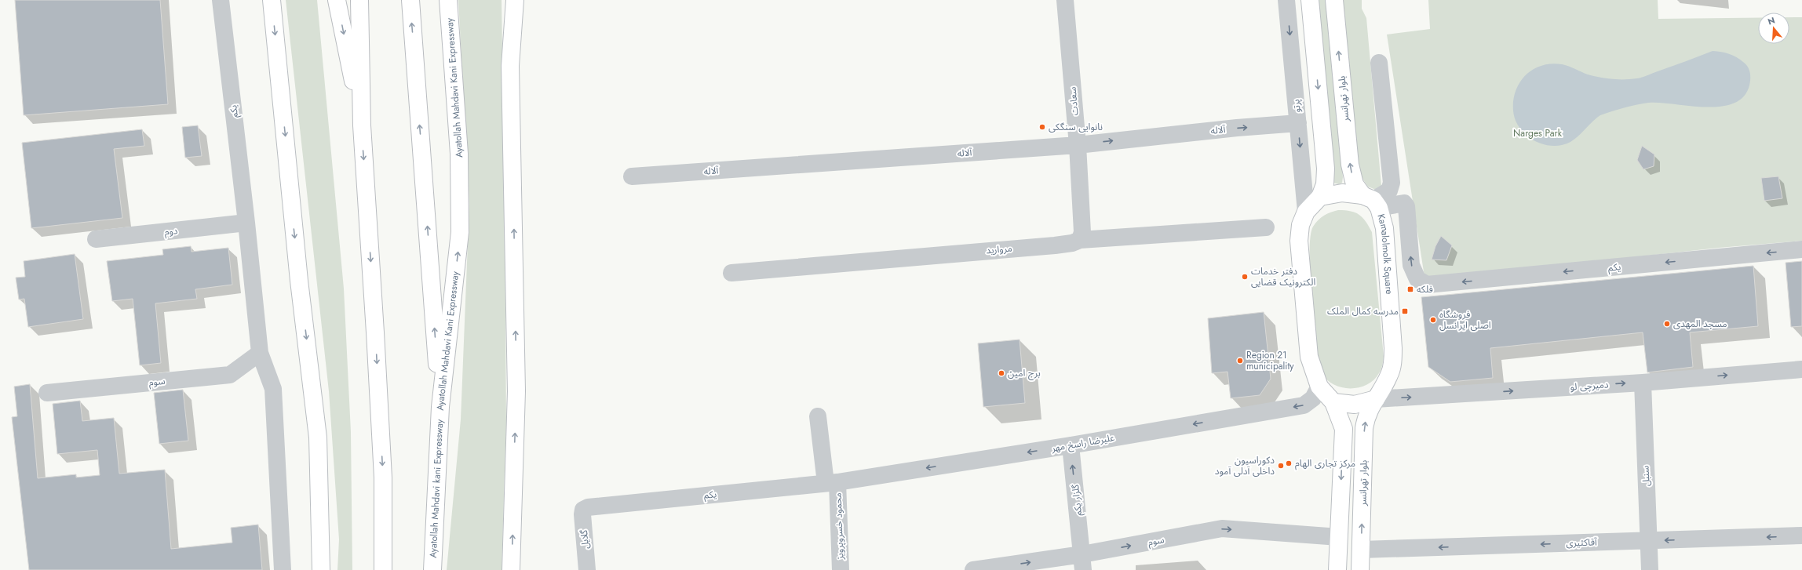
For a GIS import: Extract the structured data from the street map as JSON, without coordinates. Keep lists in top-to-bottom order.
{
  "streets": {
    "main road": [
      "Ayatollah Mahdavi Kani Expressway",
      "بلوار تهرانسر",
      "Kamalolmolk Square",
      "Ayatollah Mahdavi kani Expressway"
    ],
    "street": [
      "سعادت",
      "پرتو",
      "یکم",
      "آلاله",
      "دوم",
      "مروارید",
      "سوم",
      "دمیرچی لو",
      "علیرضا راسخ مهر",
      "سنبل",
      "گلزار یکم",
      "محمود خسروپرویز",
      "گلایل",
      "آقاکثیری"
    ]
  },
  "crossings": [
    ["Ayatollah Mahdavi Kani Expressway", "Ayatollah Mahdavi kani Expressway"],
    ["بلوار تهرانسر", "یکم"],
    ["بلوار تهرانسر", "Kamalolmolk Square"],
    ["بلوار تهرانسر", "دمیرچی لو"],
    ["بلوار تهرانسر", "آقاکثیری"],
    ["سعادت", "آلاله"],
    ["سعادت", "مروارید"],
    ["پرتو", "آلاله"],
    ["یکم", "دوم"],
    ["یکم", "Kamalolmolk Square"],
    ["یکم", "علیرضا راسخ مهر"],
    ["یکم", "محمود خسروپرویز"],
    ["یکم", "گلایل"],
    ["Kamalolmolk Square", "دمیرچی لو"],
    ["سوم", "گلزار یکم"],
    ["دمیرچی لو", "سنبل"],
    ["علیرضا راسخ مهر", "گلزار یکم"],
    ["علیرضا راسخ مهر", "محمود خسروپرویز"],
    ["سنبل", "آقاکثیری"]
  ],
  "one_way": [
    "یکم",
    "سوم",
    "دمیرچی لو",
    "علیرضا راسخ مهر",
    "گلزار یکم",
    "آقاکثیری"
  ],
  "parks": ["Narges Park"],
  "places": {
    "other": [
      "نانوایی سنگکی",
      "دفتر خدمات الکترونیک قضایی",
      "فروشگاه اصلی ایرانسل",
      "مسجد المهدی",
      "Region 21 municipality",
      "برج امین",
      "مرکز تجاری الهام",
      "دکوراسیون داخلی آدلی آمود"
    ],
    "transit": ["فلکه", "مدرسه کمال الملک"]
  },
  "north": "top"
}
